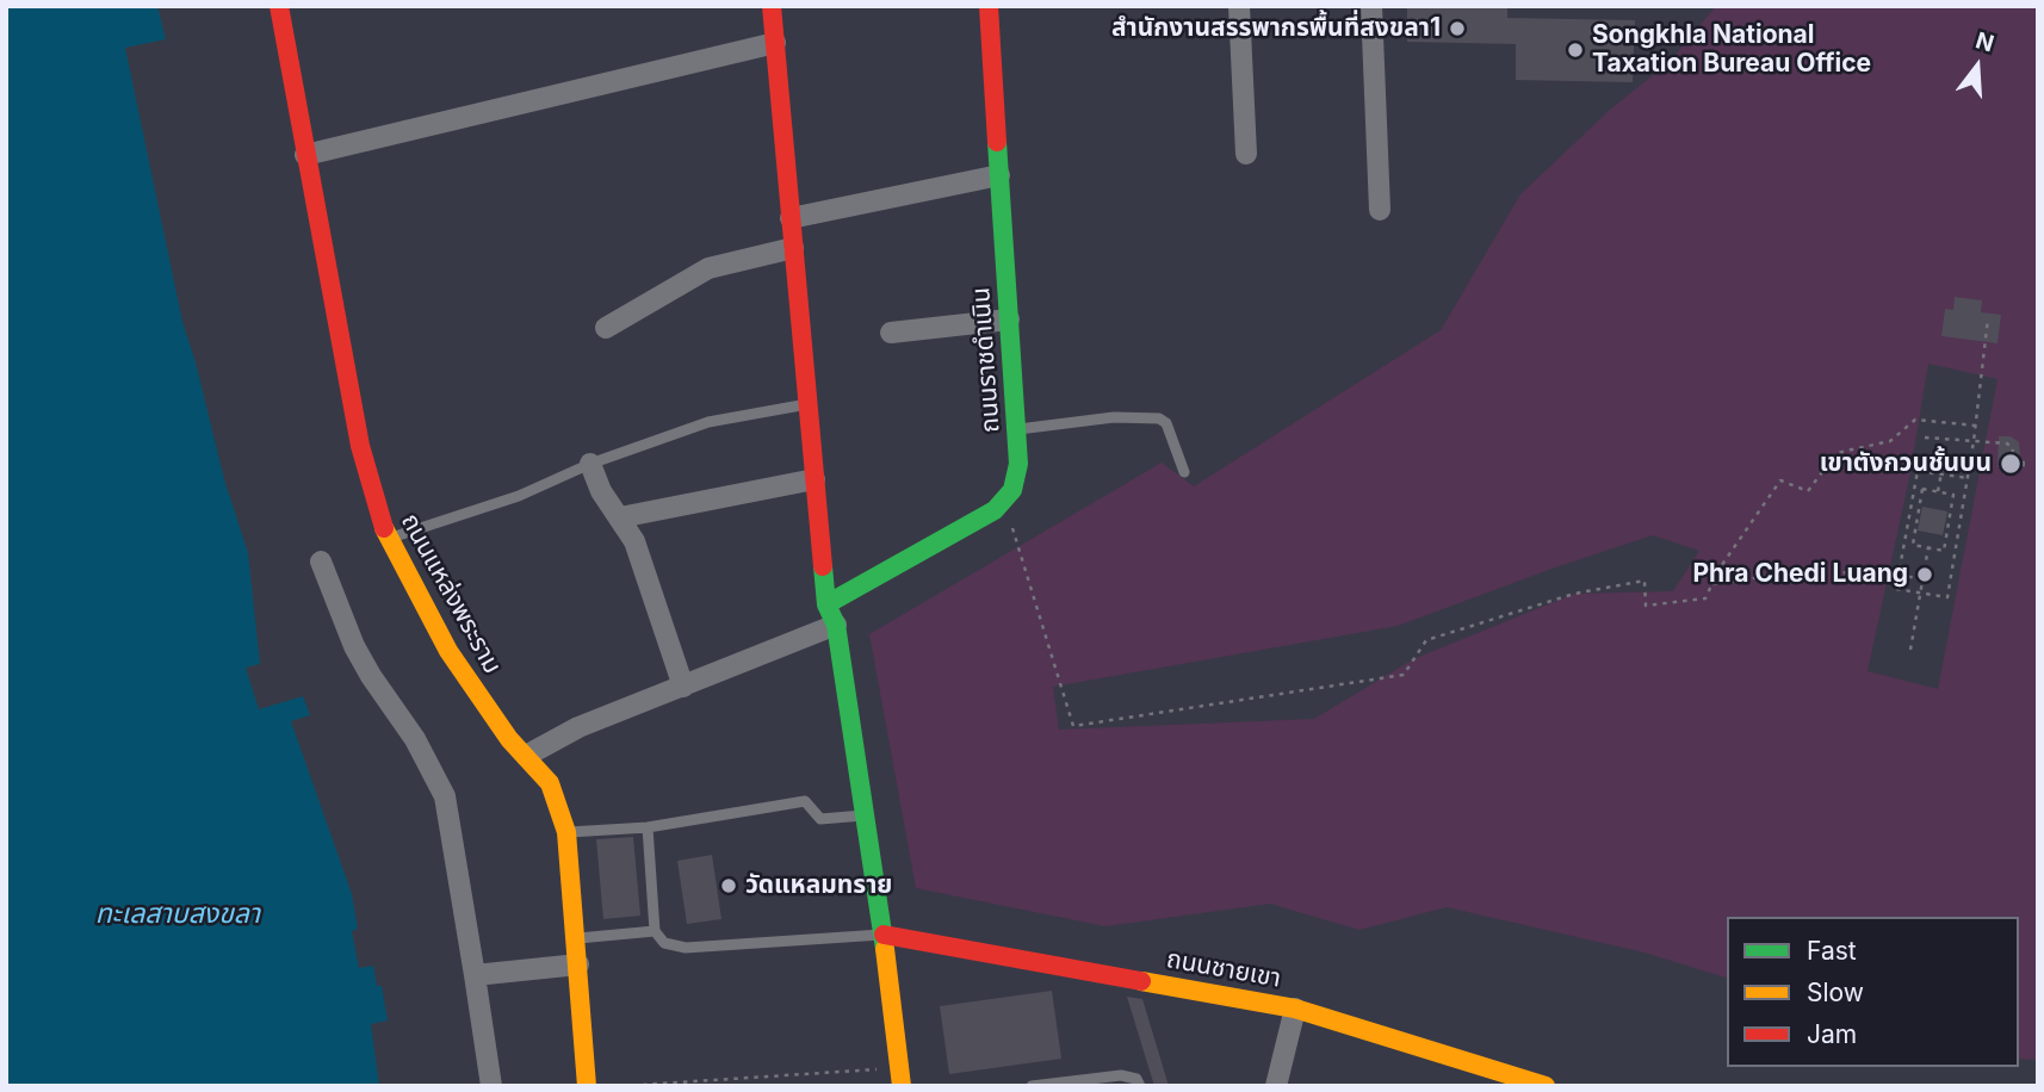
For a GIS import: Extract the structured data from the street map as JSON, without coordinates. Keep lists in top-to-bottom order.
{
  "streets": {
    "street": ["ถนนราชดำเนิน", "ถนนแหล่งพระราม", "ถนนชายเขา"]
  },
  "water": ["ทะเลสาบสงขลา"],
  "places": [
    "สำนักงานสรรพากรพื้นที่สงขลา1",
    "Songkhla National Taxation Bureau Office",
    "เขาตังกวนชั้นบน",
    "Phra Chedi Luang",
    "วัดแหลมทราย"
  ],
  "legend": ["Fast", "Slow", "Jam"],
  "north": "top"
}
